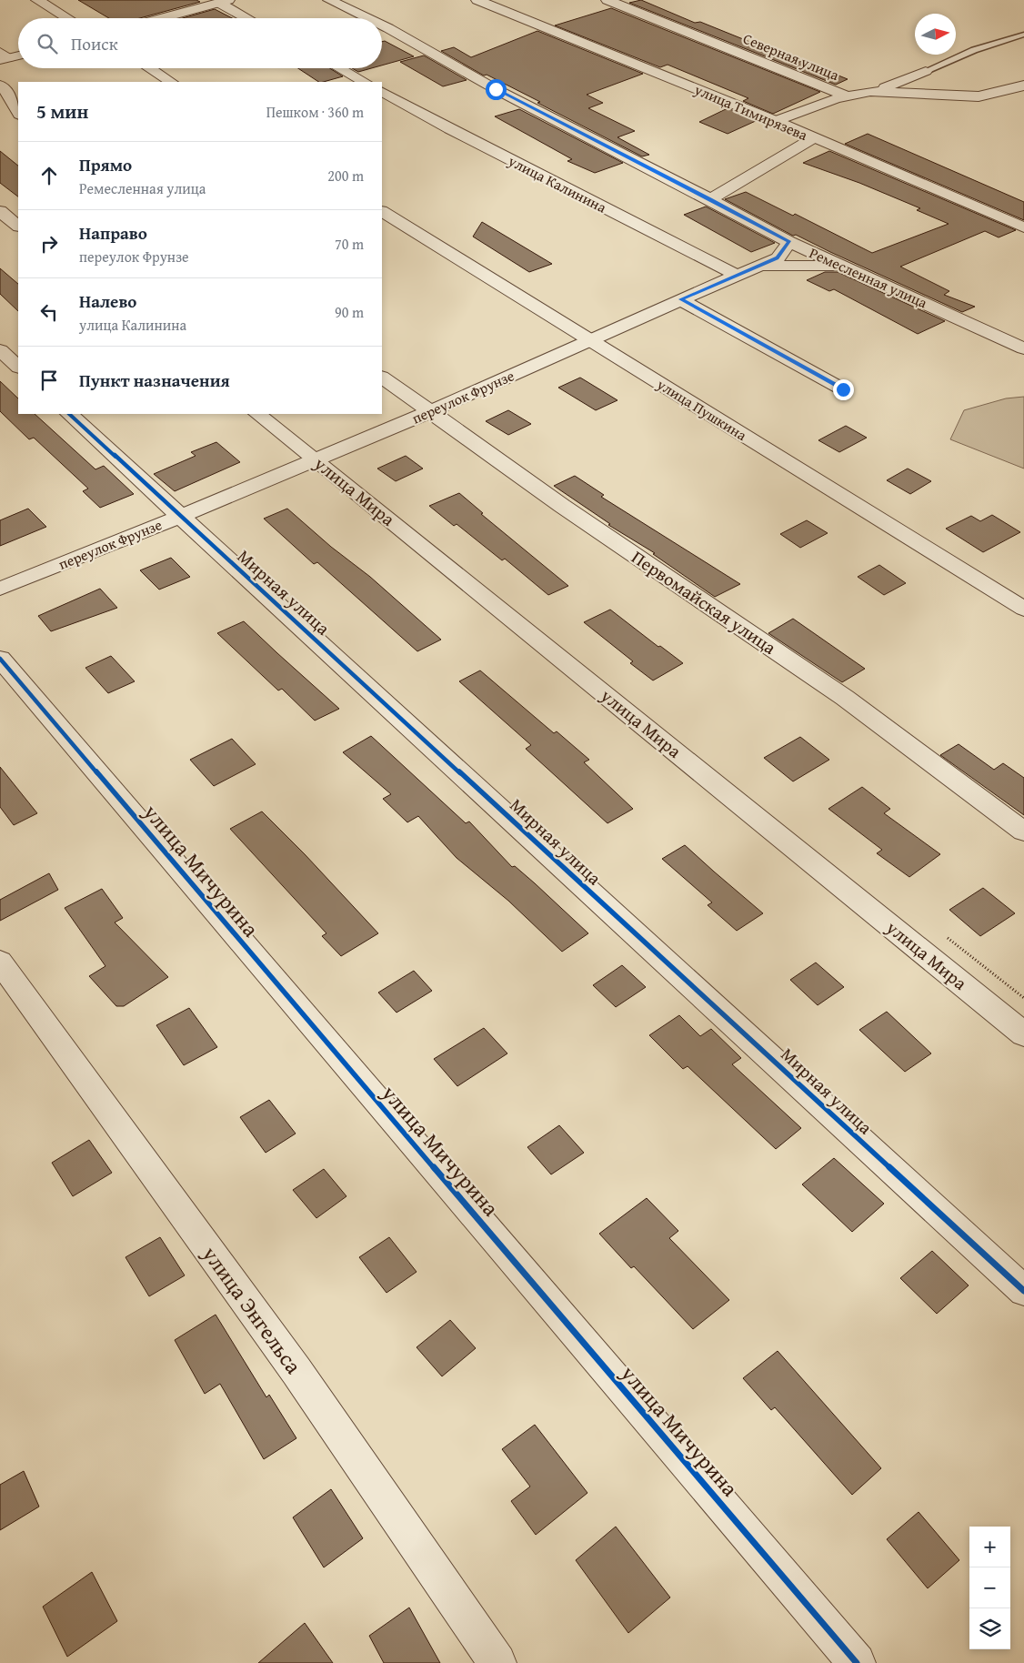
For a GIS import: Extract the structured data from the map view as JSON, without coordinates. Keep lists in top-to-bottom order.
{
  "streets": {
    "street": [
      "Северная улица",
      "улица Тимирязева",
      "улица Калинина",
      "Ремесленная улица",
      "переулок Фрунзе",
      "улица Пушкина",
      "улица Мира",
      "Мирная улица",
      "Первомайская улица",
      "улица Мичурина",
      "улица Энгельса"
    ]
  },
  "crossings": [
    ["улица Калинина", "переулок Фрунзе"],
    ["Ремесленная улица", "переулок Фрунзе"],
    ["переулок Фрунзе", "улица Пушкина"],
    ["переулок Фрунзе", "улица Мира"],
    ["переулок Фрунзе", "Мирная улица"],
    ["переулок Фрунзе", "Первомайская улица"]
  ],
  "north": "right",
  "page": {
    "search": "Поиск",
    "heading": ["5 мин", "Пешком · 360 m"],
    "list": [
      ["Прямо", "Ремесленная улица", "200 m"],
      ["Направо", "переулок Фрунзе", "70 m"],
      ["Налево", "улица Калинина", "90 m"],
      "Пункт назначения"
    ],
    "map_buttons": ["+", "−"]
  }
}
